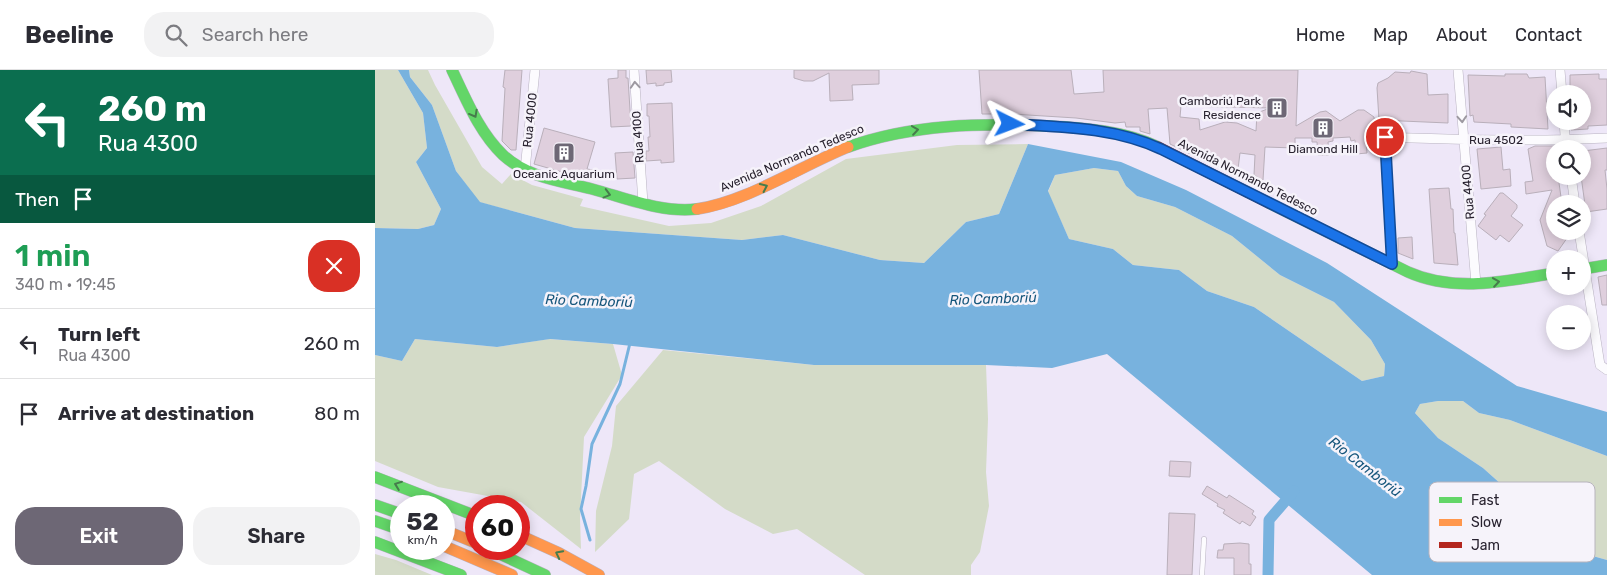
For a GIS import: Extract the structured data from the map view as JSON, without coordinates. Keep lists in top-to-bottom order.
{
  "streets": {
    "main road": ["Avenida Normando Tedesco"],
    "street": [
      "Rua 4000",
      "Rua 4100",
      "Rua 4502",
      "Rua 4400"
    ]
  },
  "crossings": [
    ["Rua 4000", "Avenida Normando Tedesco"],
    ["Rua 4100", "Avenida Normando Tedesco"],
    ["Rua 4502", "Avenida Normando Tedesco"],
    ["Rua 4502", "Rua 4400"],
    ["Avenida Normando Tedesco", "Rua 4400"]
  ],
  "one_way": ["Rua 4100", "Avenida Normando Tedesco"],
  "water": ["Rio Camboriú"],
  "places": {
    "building": ["Camboriú Park Residence", "Diamond Hill", "Oceanic Aquarium"]
  },
  "legend": ["Fast", "Slow", "Jam"],
  "page": {
    "header": "Beeline",
    "search": "Search here",
    "nav": [
      "Home",
      "Map",
      "About",
      "Contact"
    ],
    "turn": ["260 m", "Rua 4300"],
    "map_buttons": ["+", "−"],
    "then": "Then",
    "heading": ["1 min", "340 m · 19:45"],
    "list": [
      {
        "name": "Turn left",
        "note": "Rua 4300",
        "value": "260 m"
      },
      {
        "name": "Arrive at destination",
        "value": "80 m"
      }
    ],
    "speed": "52 km/h",
    "limit": "60",
    "buttons": ["Exit", "Share"]
  }
}
